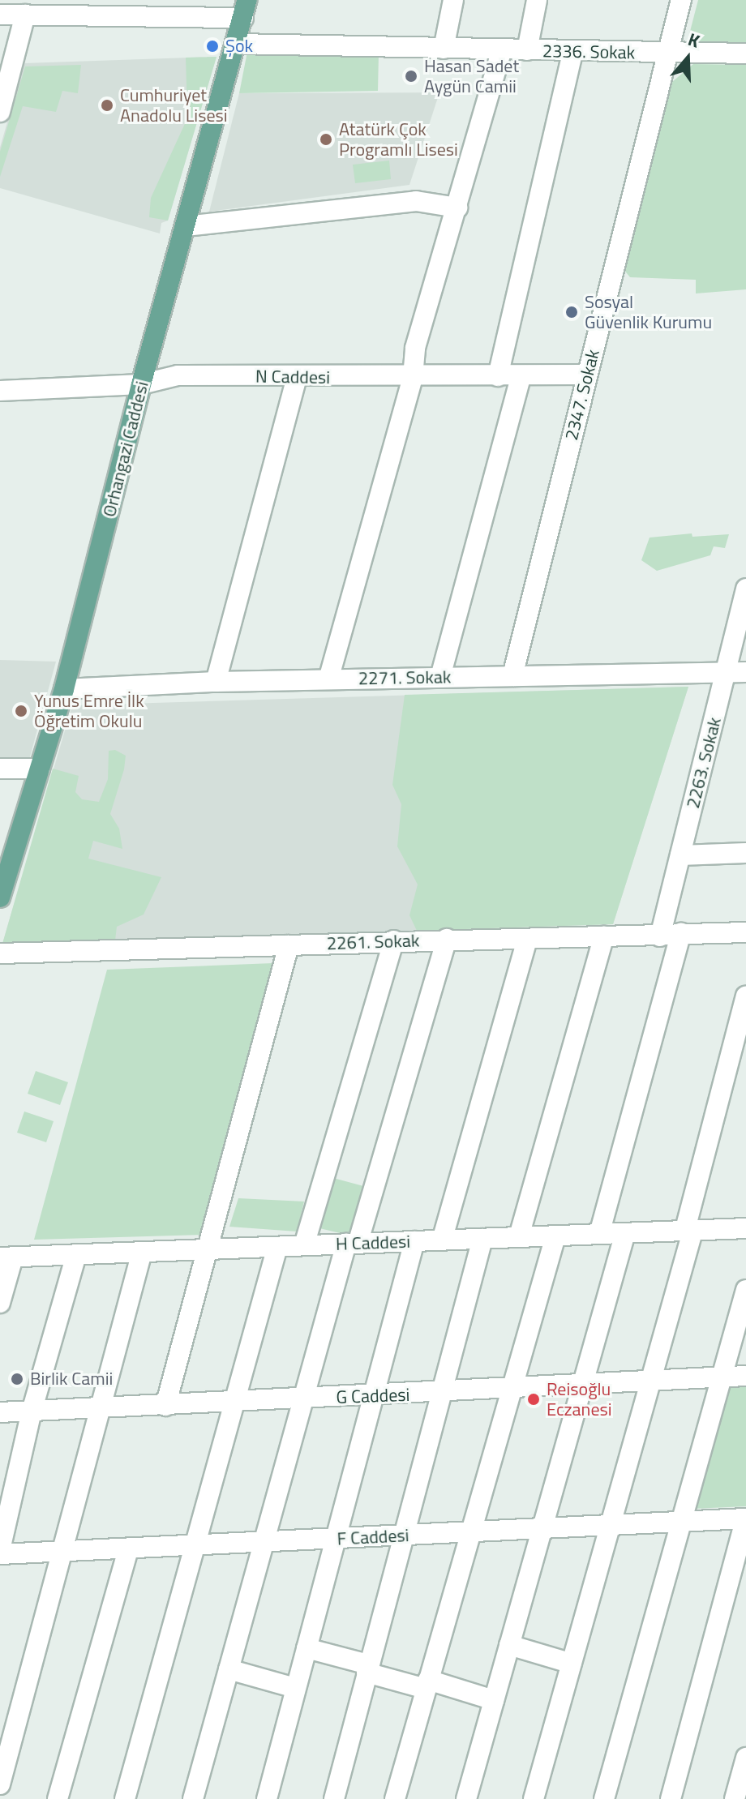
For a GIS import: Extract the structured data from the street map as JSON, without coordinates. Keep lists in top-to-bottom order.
{
  "streets": {
    "main road": ["Orhangazi Caddesi"],
    "street": [
      "2336. Sokak",
      "N Caddesi",
      "2347. Sokak",
      "2271. Sokak",
      "2263. Sokak",
      "2261. Sokak",
      "H Caddesi",
      "G Caddesi",
      "F Caddesi"
    ]
  },
  "crossings": [
    ["2336. Sokak", "2347. Sokak"],
    ["2336. Sokak", "Orhangazi Caddesi"],
    ["N Caddesi", "2347. Sokak"],
    ["N Caddesi", "Orhangazi Caddesi"],
    ["2347. Sokak", "2271. Sokak"],
    ["Orhangazi Caddesi", "2271. Sokak"],
    ["2271. Sokak", "2263. Sokak"],
    ["2263. Sokak", "2261. Sokak"]
  ],
  "places": [
    "Şok",
    "Hasan Sadet Aygün Camii",
    "Cumhuriyet Anadolu Lisesi",
    "Atatürk Çok Programlı Lisesi",
    "Sosyal Güvenlik Kurumu",
    "Yunus Emre İlk Öğretim Okulu",
    "Birlik Camii",
    "Reisoğlu Eczanesi"
  ],
  "north": "top"
}
